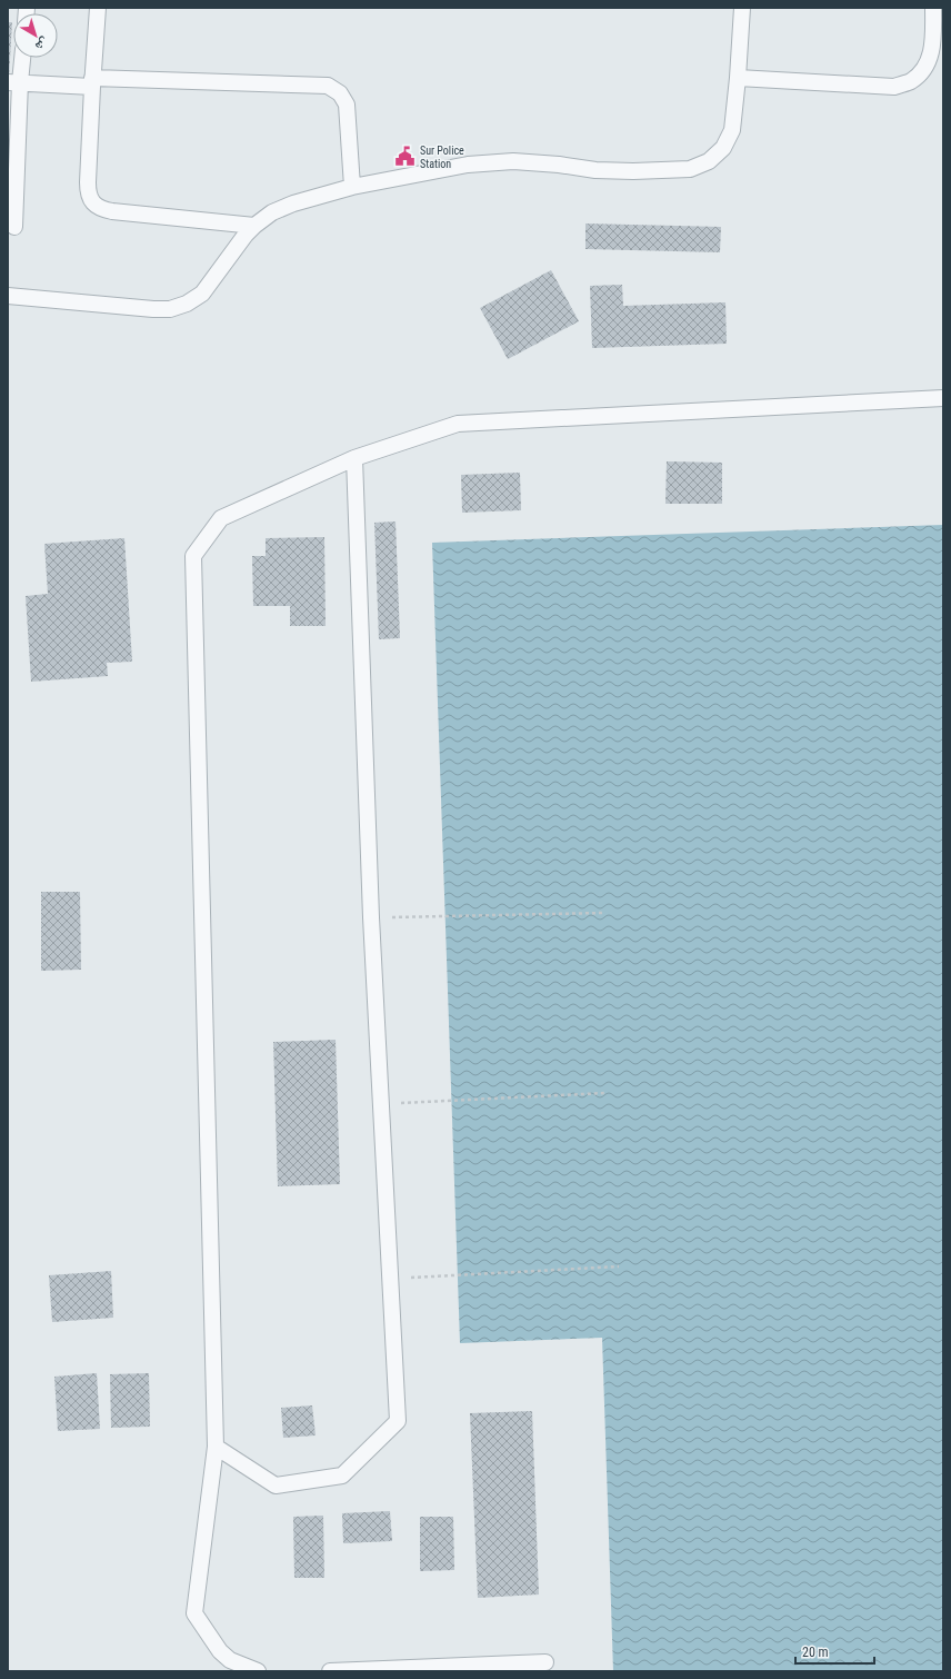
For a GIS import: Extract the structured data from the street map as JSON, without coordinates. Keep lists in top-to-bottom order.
{
  "places": {
    "public building": ["Sur Police Station"]
  },
  "scale_bar": "20 m",
  "north": "bottom right"
}
